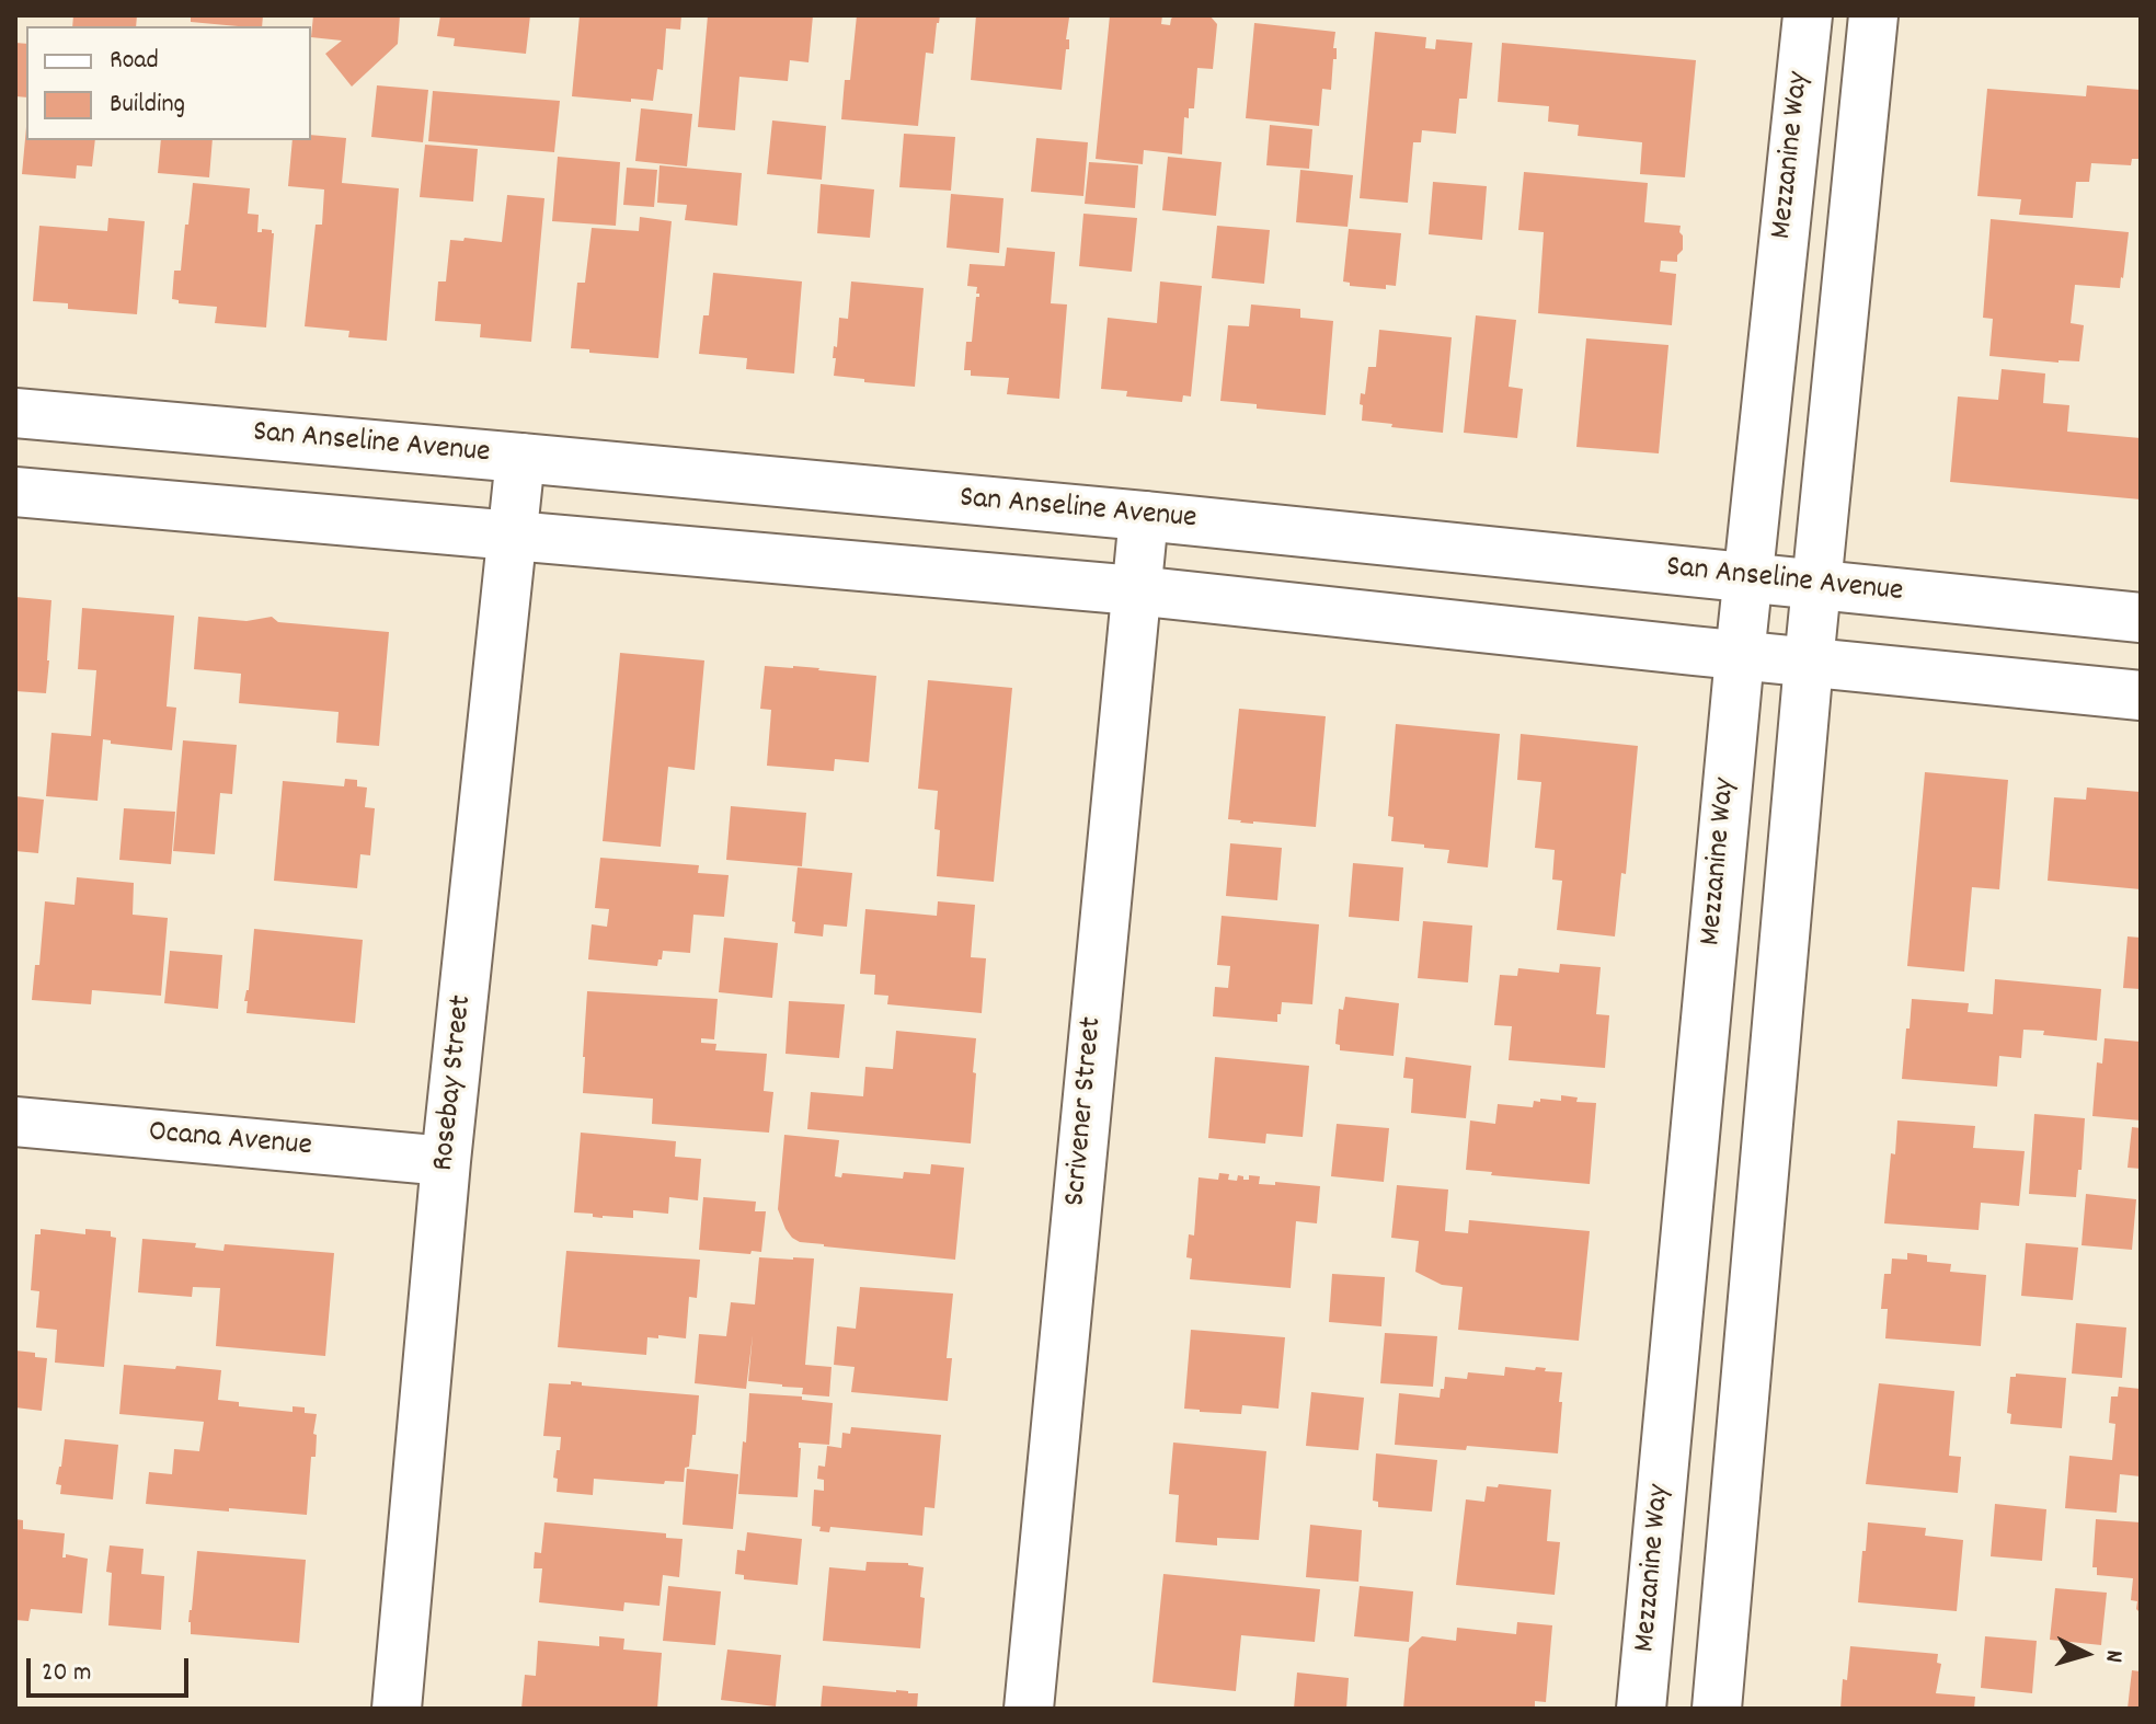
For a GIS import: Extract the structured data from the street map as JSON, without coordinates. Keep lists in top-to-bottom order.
{
  "streets": {
    "street": [
      "Mezzanine Way",
      "San Anseline Avenue",
      "Rosebay Street",
      "Scrivener Street",
      "Ocana Avenue"
    ]
  },
  "crossings": [
    ["Mezzanine Way", "San Anseline Avenue"],
    ["San Anseline Avenue", "Rosebay Street"],
    ["San Anseline Avenue", "Scrivener Street"],
    ["Rosebay Street", "Ocana Avenue"]
  ],
  "legend": ["Road", "Building"],
  "scale_bar": "20 m",
  "north": "right"
}
